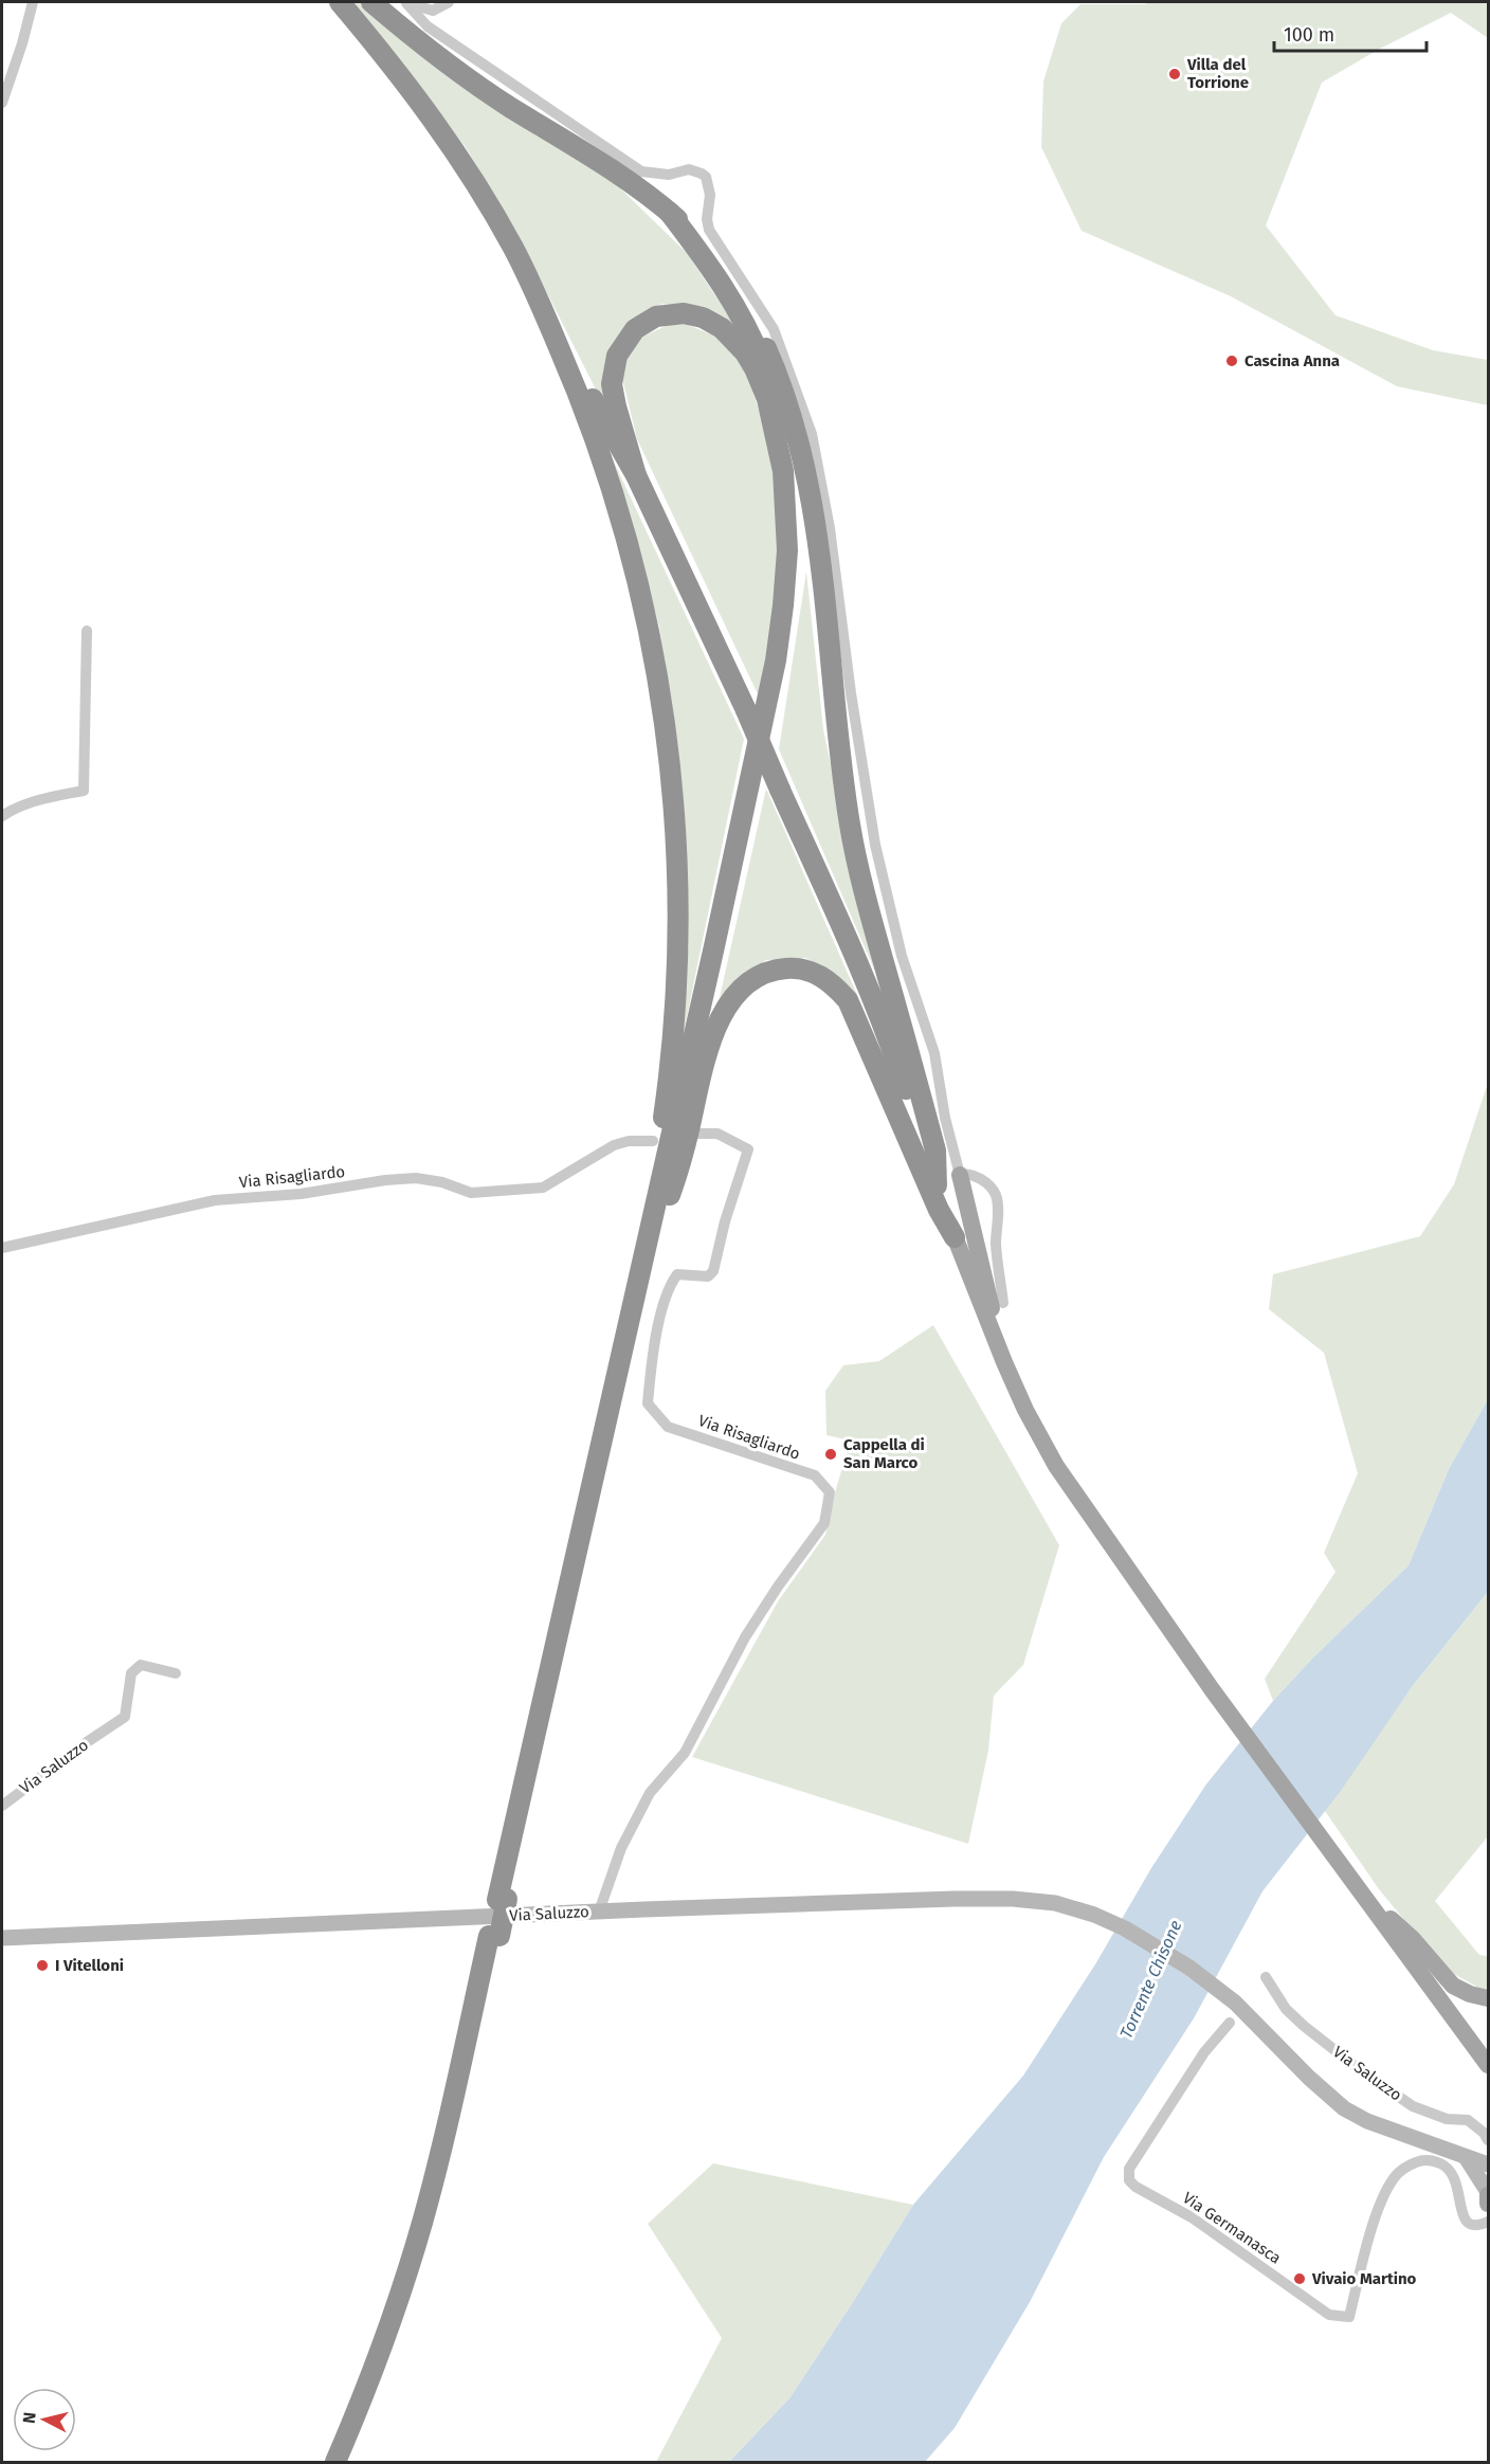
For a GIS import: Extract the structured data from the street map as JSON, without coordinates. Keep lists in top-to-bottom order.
{
  "streets": {
    "main road": ["Via Saluzzo"],
    "street": ["Via Risagliardo", "Via Germanasca"]
  },
  "crossings": [
    ["Via Risagliardo", "Via Saluzzo"]
  ],
  "water": ["Torrente Chisone"],
  "places": [
    "Villa del Torrione",
    "Cascina Anna",
    "Cappella di San Marco",
    "I Vitelloni",
    "Vivaio Martino"
  ],
  "scale_bar": "100 m",
  "north": "left"
}
